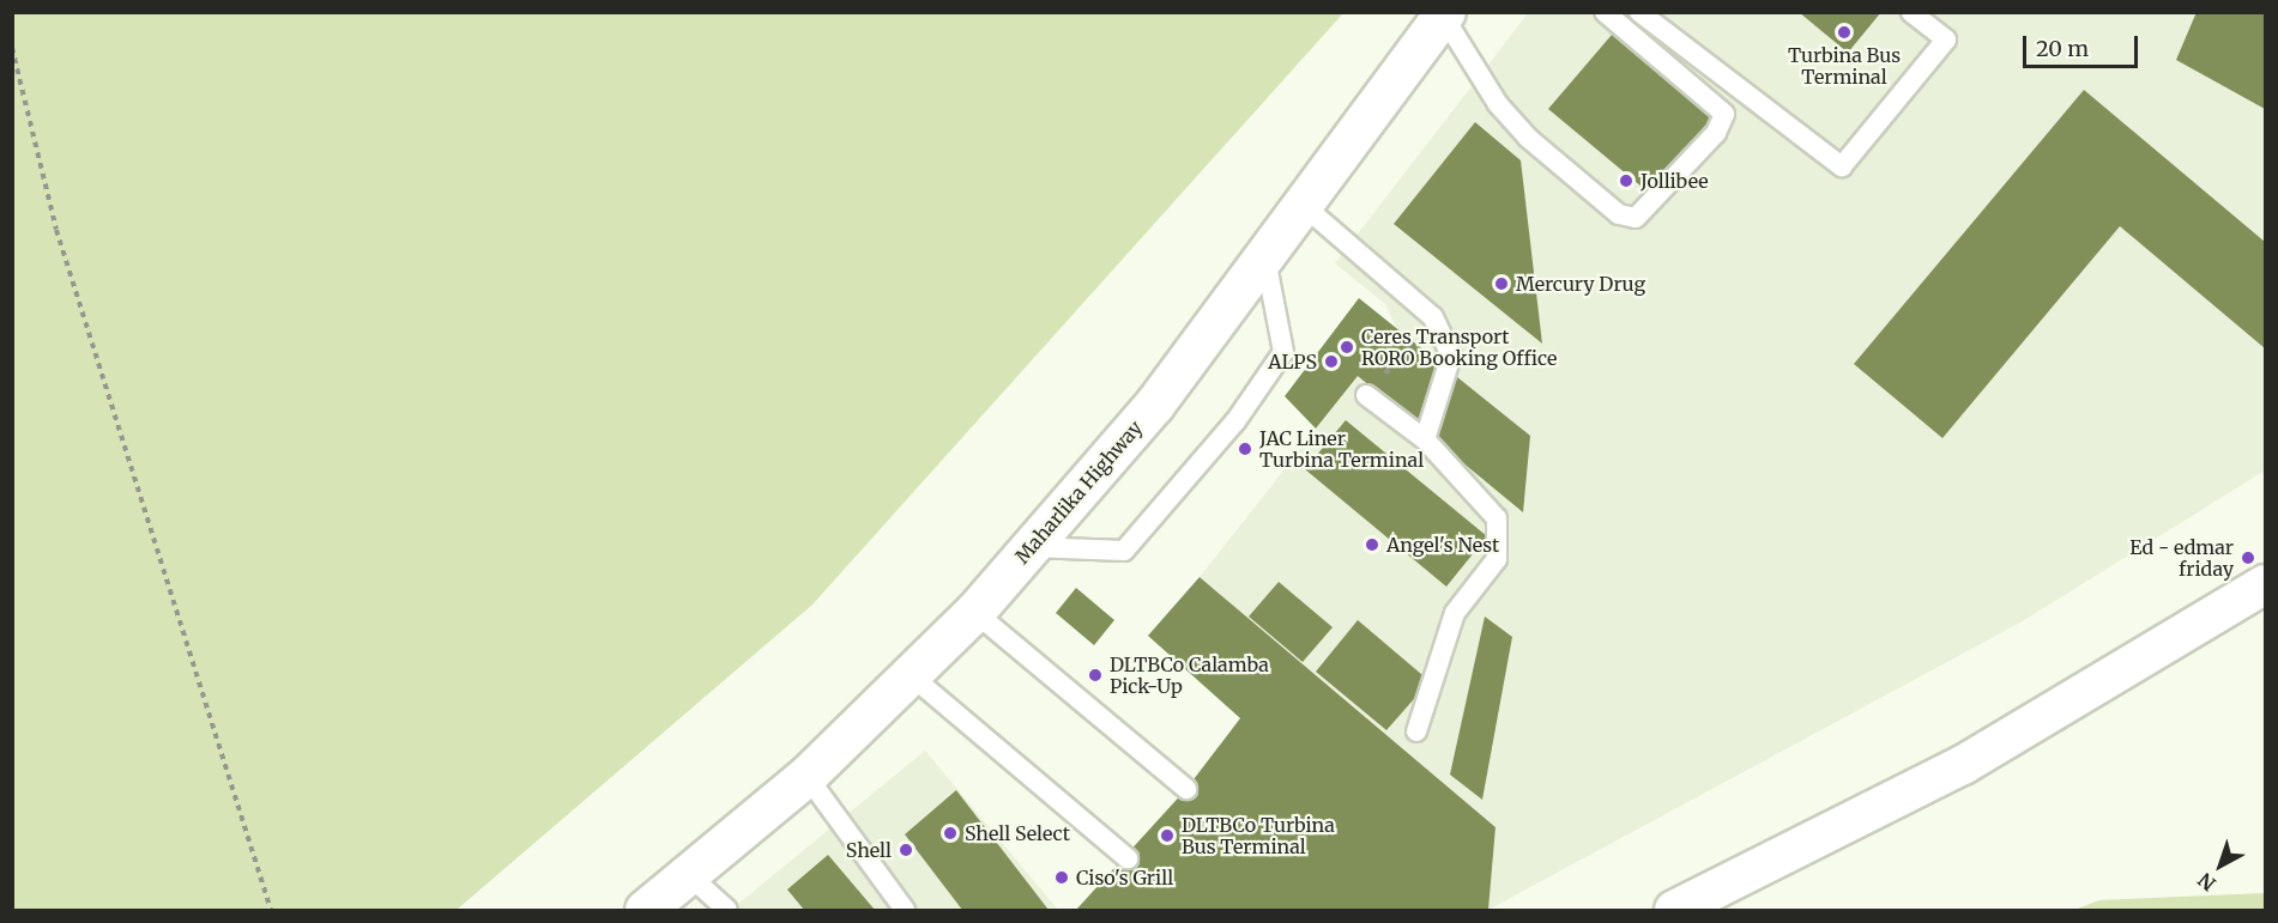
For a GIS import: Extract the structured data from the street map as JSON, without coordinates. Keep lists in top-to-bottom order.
{
  "streets": {
    "highway": ["Maharlika Highway"]
  },
  "places": [
    "Turbina Bus Terminal",
    "Jollibee",
    "Mercury Drug",
    "Ceres Transport RORO Booking Office",
    "ALPS",
    "JAC Liner Turbina Terminal",
    "Angel's Nest",
    "Ed - edmar friday",
    "DLTBCo Calamba Pick-Up",
    "Shell Select",
    "DLTBCo Turbina Bus Terminal",
    "Shell",
    "Ciso's Grill"
  ],
  "scale_bar": "20 m",
  "north": "bottom left"
}
